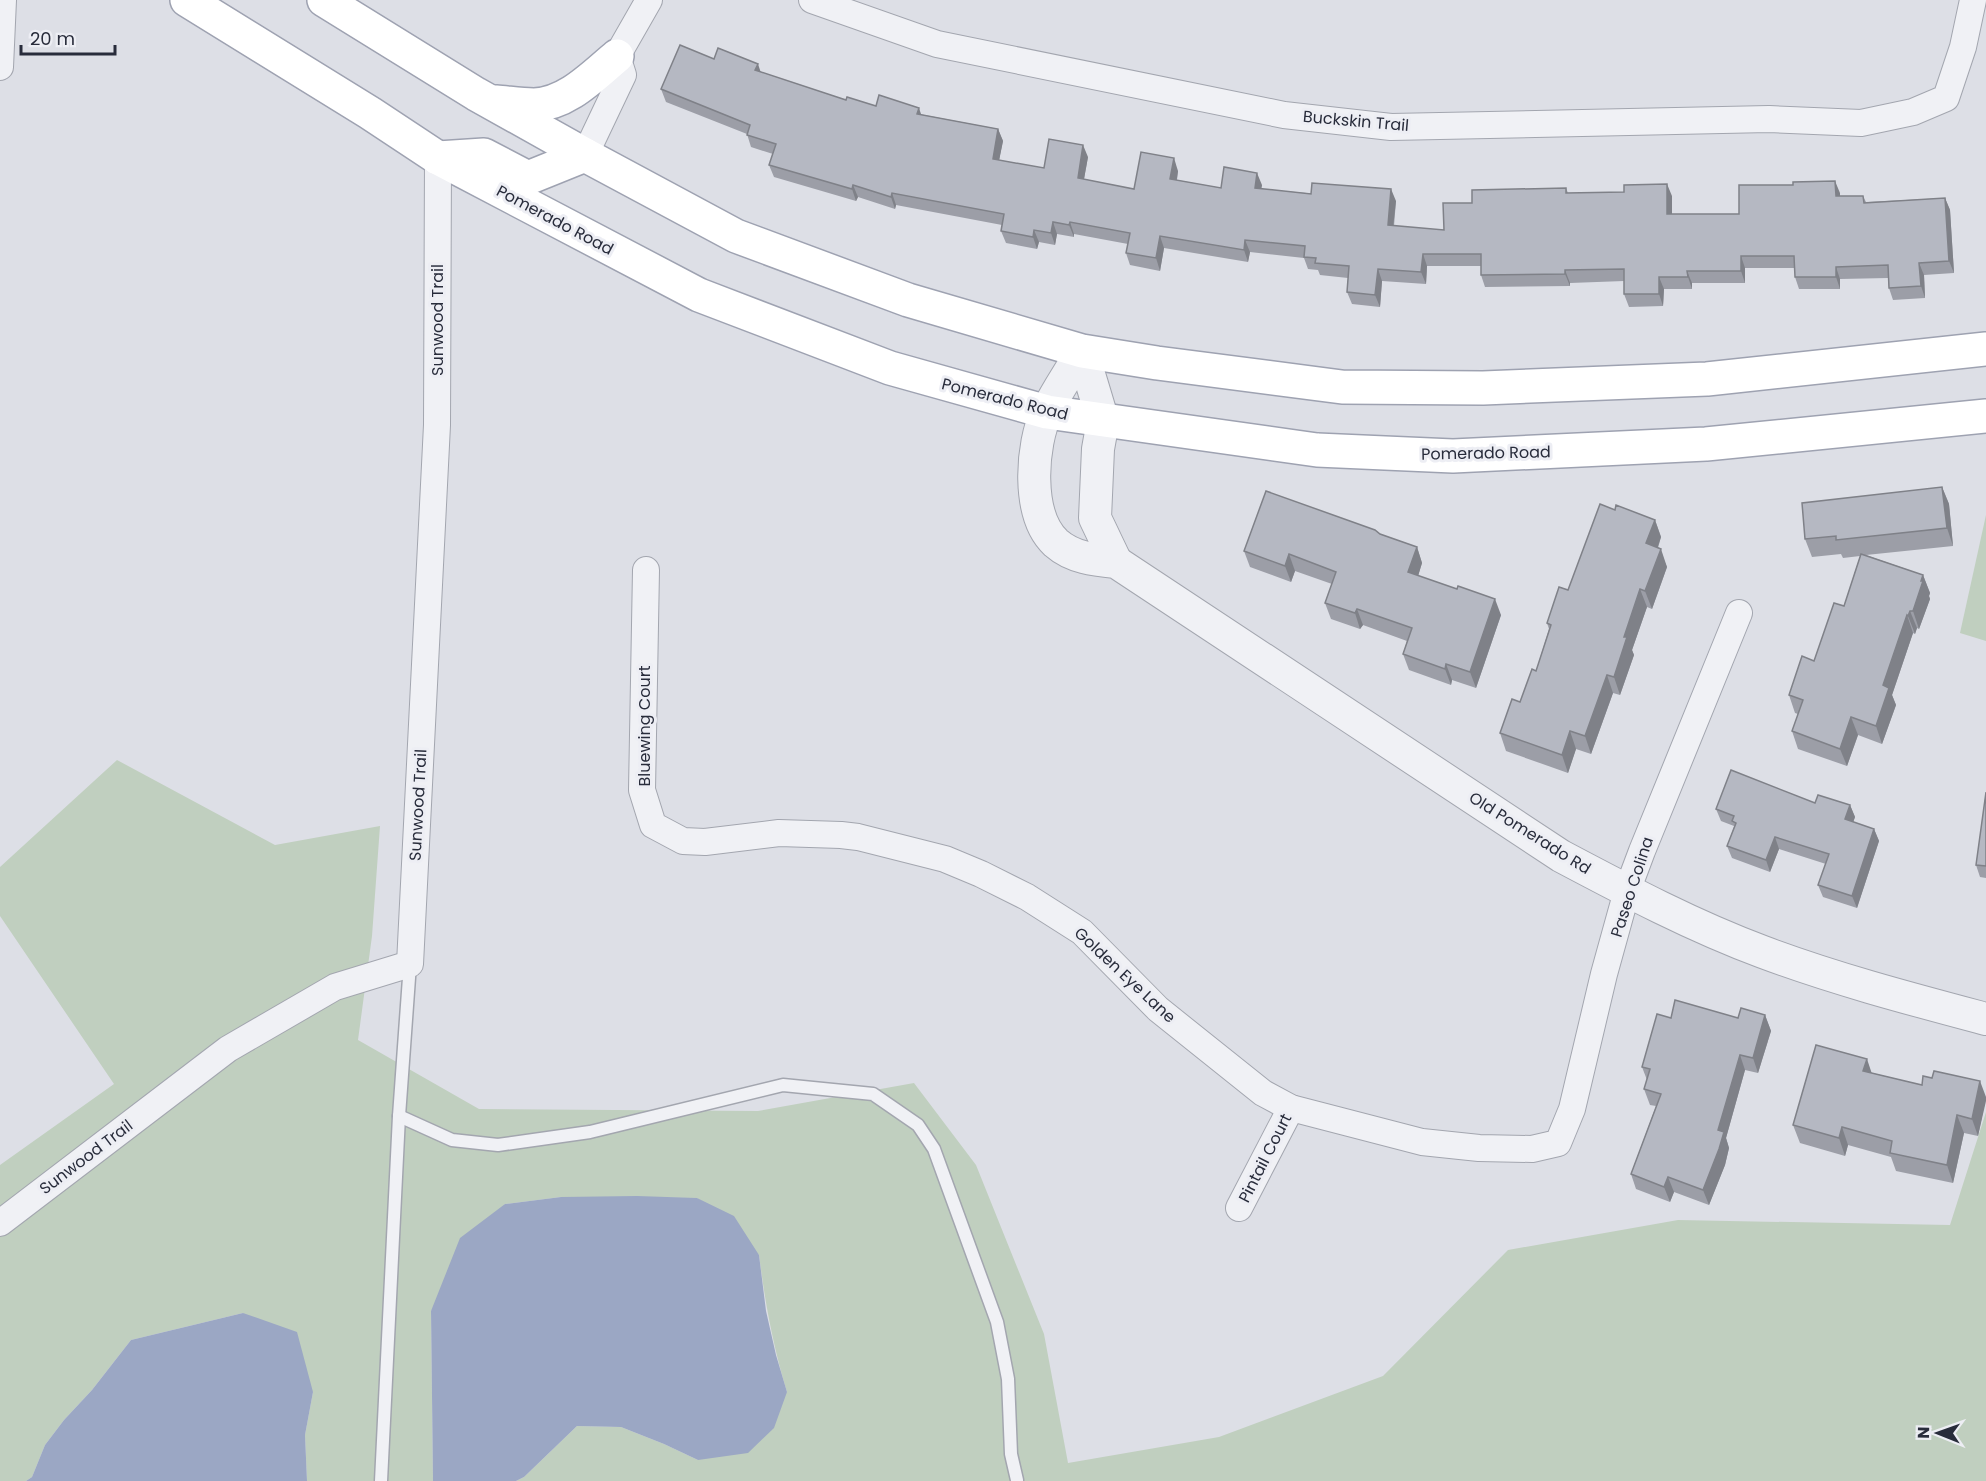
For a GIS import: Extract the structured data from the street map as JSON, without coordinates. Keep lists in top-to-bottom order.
{
  "streets": {
    "main road": ["Pomerado Road"],
    "street": [
      "Buckskin Trail",
      "Sunwood Trail",
      "Bluewing Court",
      "Old Pomerado Rd",
      "Paseo Colina",
      "Golden Eye Lane",
      "Pintail Court"
    ]
  },
  "crossings": [
    ["Pomerado Road", "Sunwood Trail"],
    ["Pomerado Road", "Old Pomerado Rd"],
    ["Bluewing Court", "Golden Eye Lane"],
    ["Old Pomerado Rd", "Paseo Colina"],
    ["Paseo Colina", "Golden Eye Lane"],
    ["Golden Eye Lane", "Pintail Court"]
  ],
  "scale_bar": "20 m",
  "north": "left"
}
